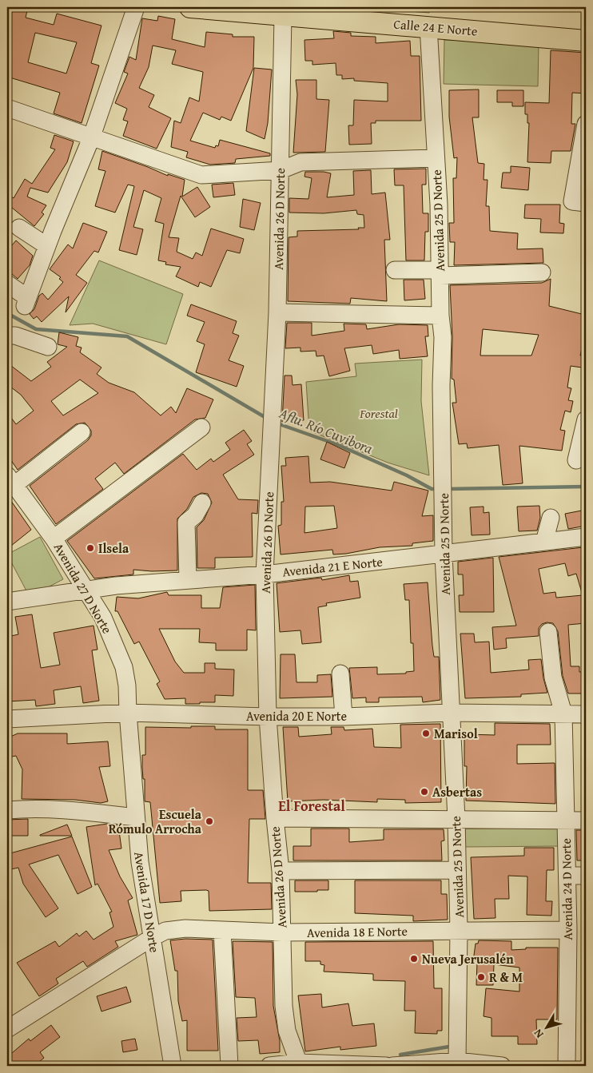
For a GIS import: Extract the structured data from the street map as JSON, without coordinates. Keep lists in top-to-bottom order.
{
  "streets": {
    "main road": ["Calle 24 E Norte"],
    "street": [
      "Avenida 26 D Norte",
      "Avenida 25 D Norte",
      "Avenida 21 E Norte",
      "Avenida 27 D Norte",
      "Avenida 20 E Norte",
      "Avenida 24 D Norte",
      "Avenida 17 D Norte",
      "Avenida 18 E Norte"
    ]
  },
  "crossings": [
    ["Calle 24 E Norte", "Avenida 26 D Norte"],
    ["Calle 24 E Norte", "Avenida 25 D Norte"],
    ["Avenida 26 D Norte", "Avenida 21 E Norte"],
    ["Avenida 26 D Norte", "Avenida 20 E Norte"],
    ["Avenida 26 D Norte", "Avenida 18 E Norte"],
    ["Avenida 25 D Norte", "Avenida 21 E Norte"],
    ["Avenida 25 D Norte", "Avenida 20 E Norte"],
    ["Avenida 25 D Norte", "Avenida 18 E Norte"],
    ["Avenida 21 E Norte", "Avenida 27 D Norte"],
    ["Avenida 27 D Norte", "Avenida 20 E Norte"],
    ["Avenida 27 D Norte", "Avenida 17 D Norte"],
    ["Avenida 20 E Norte", "Avenida 24 D Norte"],
    ["Avenida 20 E Norte", "Avenida 17 D Norte"],
    ["Avenida 24 D Norte", "Avenida 18 E Norte"],
    ["Avenida 17 D Norte", "Avenida 18 E Norte"]
  ],
  "districts": ["El Forestal"],
  "water": ["Aflu. Río Cuvibora"],
  "parks": ["Forestal"],
  "places": [
    "Ilsela",
    "Marisol",
    "Asbertas",
    "Escuela Rómulo Arrocha",
    "Nueva Jerusalén",
    "R & M"
  ],
  "north": "bottom left"
}
